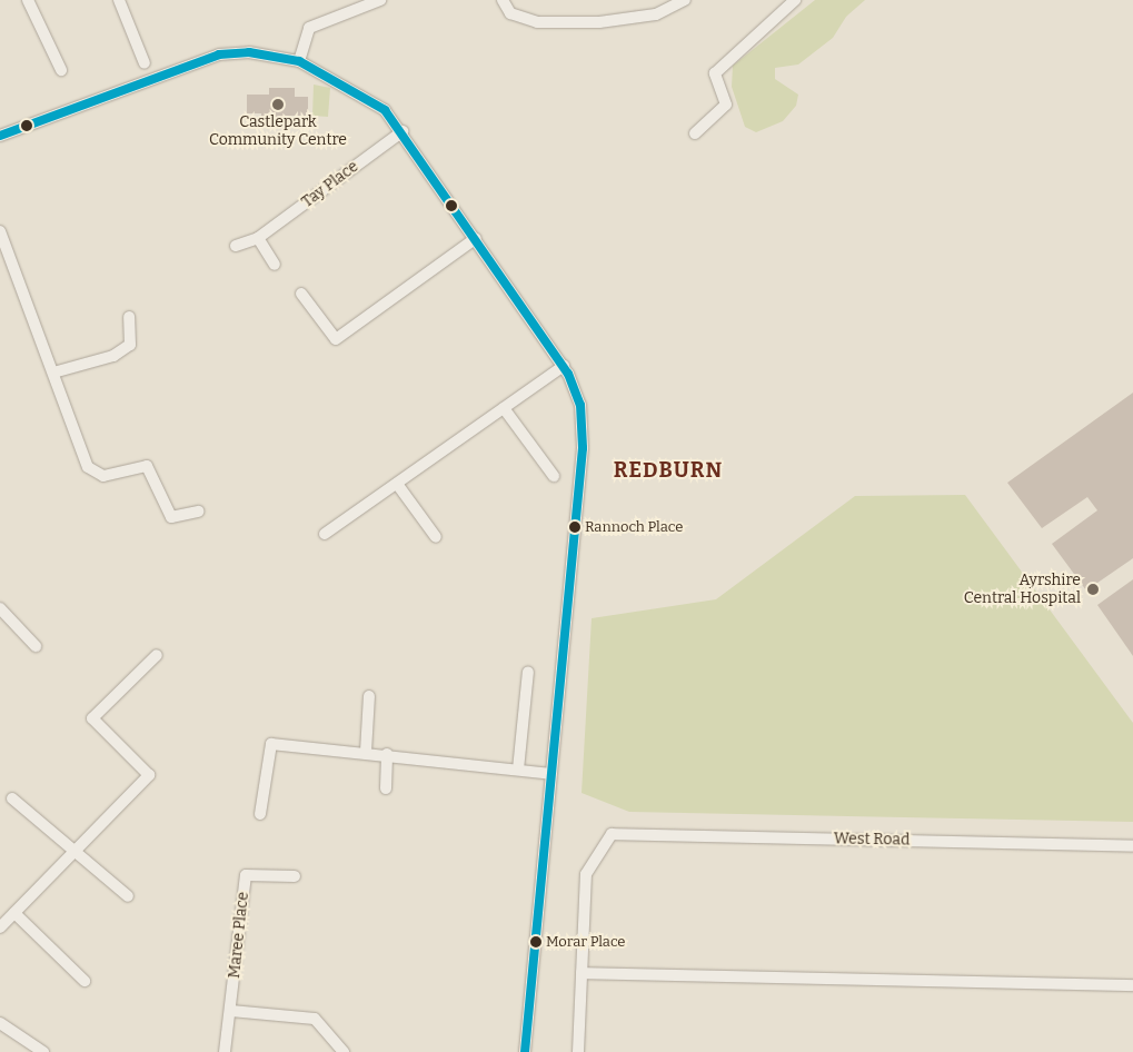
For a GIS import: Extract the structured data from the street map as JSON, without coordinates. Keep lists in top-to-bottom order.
{
  "streets": {
    "street": ["Tay Place", "West Road", "Maree Place"]
  },
  "districts": ["REDBURN"],
  "places": [
    "Castlepark Community Centre",
    "Rannoch Place",
    "Ayrshire Central Hospital",
    "Morar Place"
  ]
}
